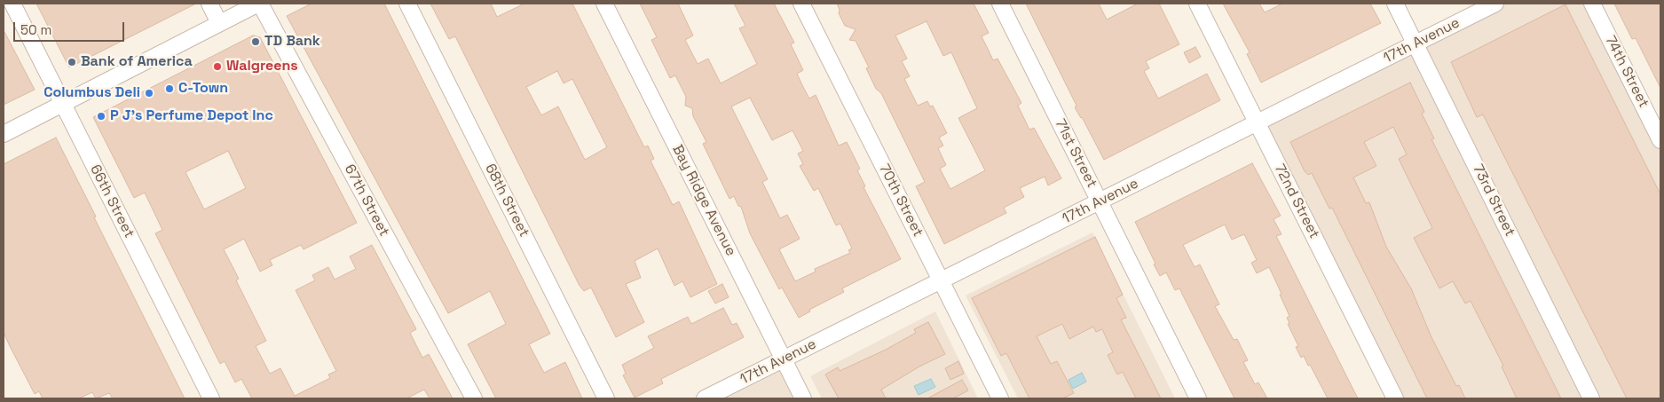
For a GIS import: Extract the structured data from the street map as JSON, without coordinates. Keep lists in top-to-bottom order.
{
  "streets": {
    "street": [
      "17th Avenue",
      "74th Street",
      "71st Street",
      "67th Street",
      "68th Street",
      "Bay Ridge Avenue",
      "70th Street",
      "73rd Street",
      "66th Street",
      "72nd Street"
    ]
  },
  "crossings": [
    ["17th Avenue", "71st Street"],
    ["17th Avenue", "Bay Ridge Avenue"],
    ["17th Avenue", "70th Street"],
    ["17th Avenue", "73rd Street"],
    ["17th Avenue", "72nd Street"]
  ],
  "places": [
    "TD Bank",
    "Bank of America",
    "Walgreens",
    "C-Town",
    "Columbus Deli",
    "P J's Perfume Depot Inc"
  ],
  "scale_bar": "50 m"
}
